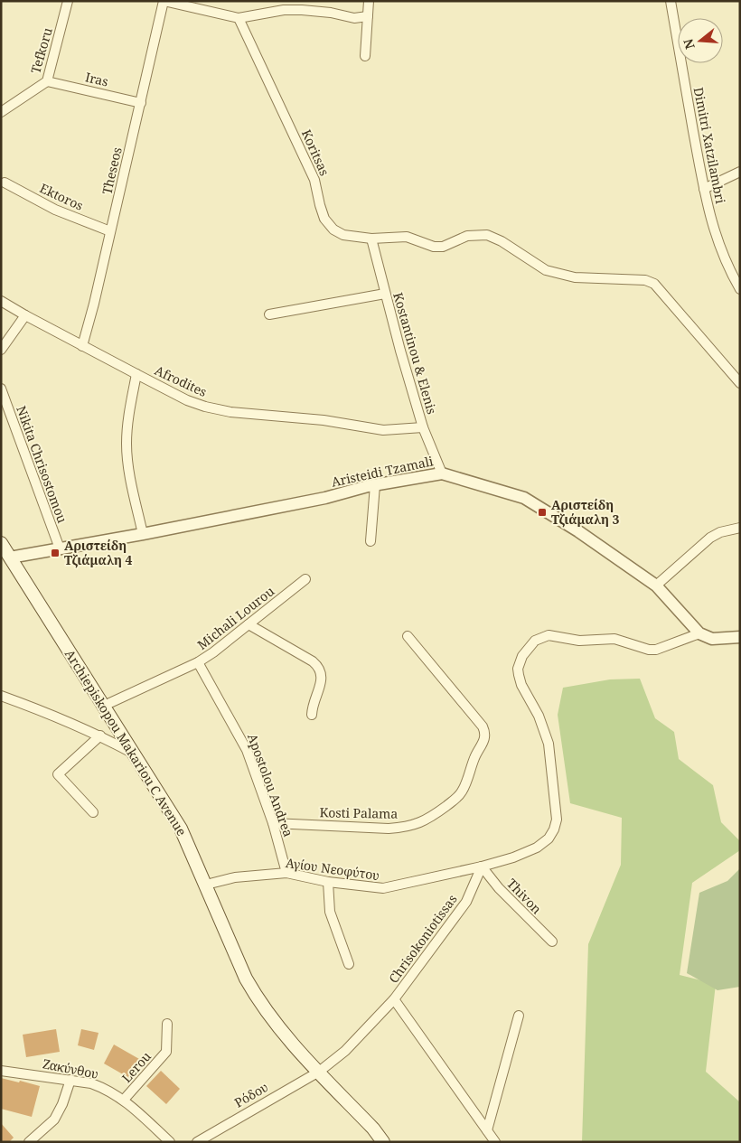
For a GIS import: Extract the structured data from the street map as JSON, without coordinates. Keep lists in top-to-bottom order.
{
  "streets": {
    "main road": ["Archiepiskopou Makariou C Avenue"],
    "street": [
      "Tefkoru",
      "Iras",
      "Dimitri Xatzilambri",
      "Koritsas",
      "Theseos",
      "Ektoros",
      "Kostantinou & Elenis",
      "Afrodites",
      "Nikita Chrisostomou",
      "Aristeidi Tzamali",
      "Michali Lourou",
      "Apostolou Andrea",
      "Kosti Palama",
      "Αγίου Νεοφύτου",
      "Thivon",
      "Chrisokoniotissas",
      "Lerou",
      "Ζακύνθου",
      "Ρόδου"
    ]
  },
  "crossings": [
    ["Tefkoru", "Iras"],
    ["Iras", "Theseos"],
    ["Koritsas", "Kostantinou & Elenis"],
    ["Theseos", "Ektoros"],
    ["Theseos", "Afrodites"],
    ["Kostantinou & Elenis", "Afrodites"],
    ["Kostantinou & Elenis", "Aristeidi Tzamali"],
    ["Nikita Chrisostomou", "Aristeidi Tzamali"],
    ["Aristeidi Tzamali", "Archiepiskopou Makariou C Avenue"],
    ["Michali Lourou", "Archiepiskopou Makariou C Avenue"],
    ["Michali Lourou", "Apostolou Andrea"],
    ["Archiepiskopou Makariou C Avenue", "Αγίου Νεοφύτου"],
    ["Archiepiskopou Makariou C Avenue", "Chrisokoniotissas"],
    ["Archiepiskopou Makariou C Avenue", "Ρόδου"],
    ["Apostolou Andrea", "Kosti Palama"],
    ["Apostolou Andrea", "Αγίου Νεοφύτου"],
    ["Αγίου Νεοφύτου", "Thivon"],
    ["Αγίου Νεοφύτου", "Chrisokoniotissas"],
    ["Thivon", "Chrisokoniotissas"],
    ["Chrisokoniotissas", "Ρόδου"],
    ["Lerou", "Ζακύνθου"]
  ],
  "places": {
    "transit": ["Αριστείδη Τζιάμαλη 3", "Αριστείδη Τζιάμαλη 4"]
  },
  "north": "left"
}
